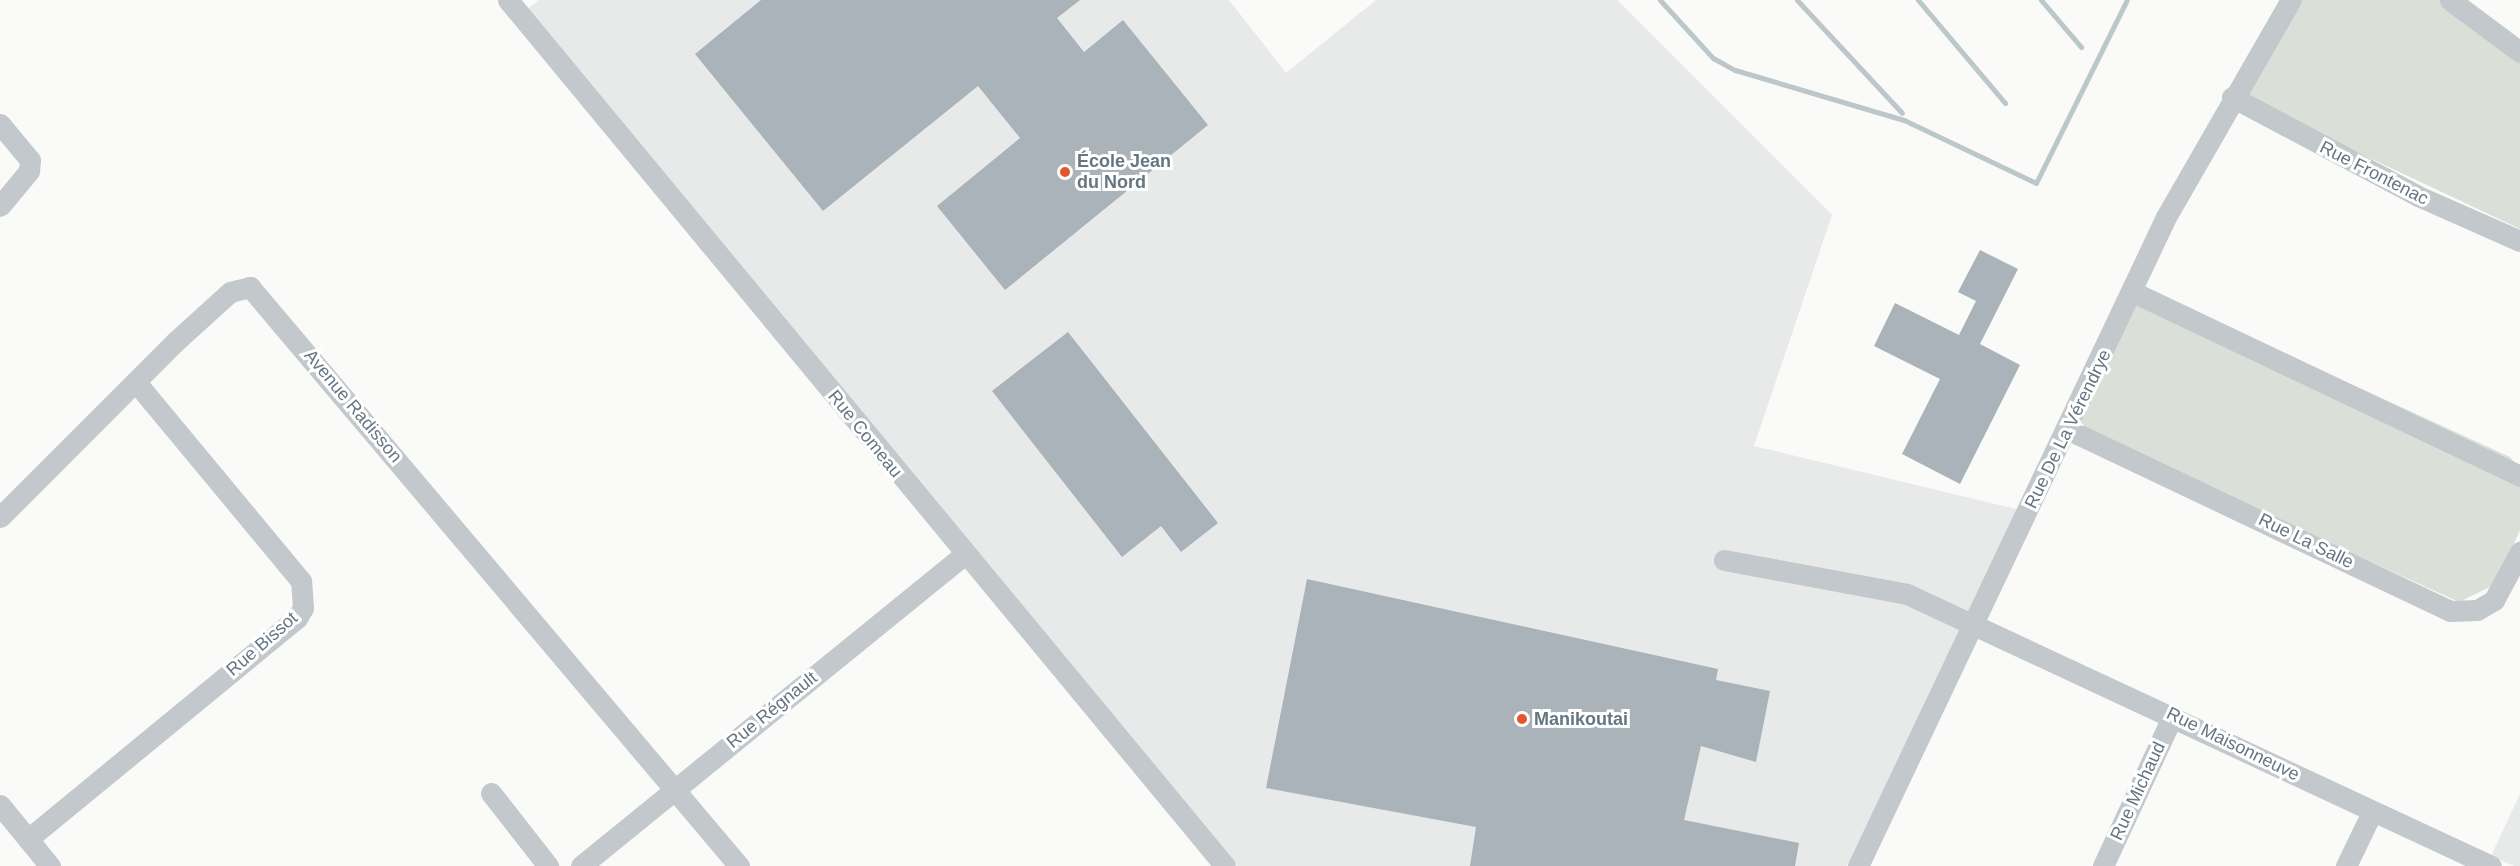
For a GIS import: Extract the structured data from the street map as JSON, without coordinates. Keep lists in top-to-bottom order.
{
  "streets": {
    "street": [
      "Rue Frontenac",
      "Avenue Radisson",
      "Rue De La Vérendrye",
      "Rue Comeau",
      "Rue La Salle",
      "Rue Bissot",
      "Rue Régnault",
      "Rue Maisonneuve",
      "Rue Michaud"
    ]
  },
  "crossings": [
    ["Rue Frontenac", "Rue De La Vérendrye"],
    ["Avenue Radisson", "Rue Bissot"],
    ["Avenue Radisson", "Rue Régnault"],
    ["Rue De La Vérendrye", "Rue La Salle"],
    ["Rue De La Vérendrye", "Rue Maisonneuve"],
    ["Rue Comeau", "Rue Régnault"],
    ["Rue Maisonneuve", "Rue Michaud"]
  ],
  "places": ["École Jean du Nord", "Manikoutai"]
}
